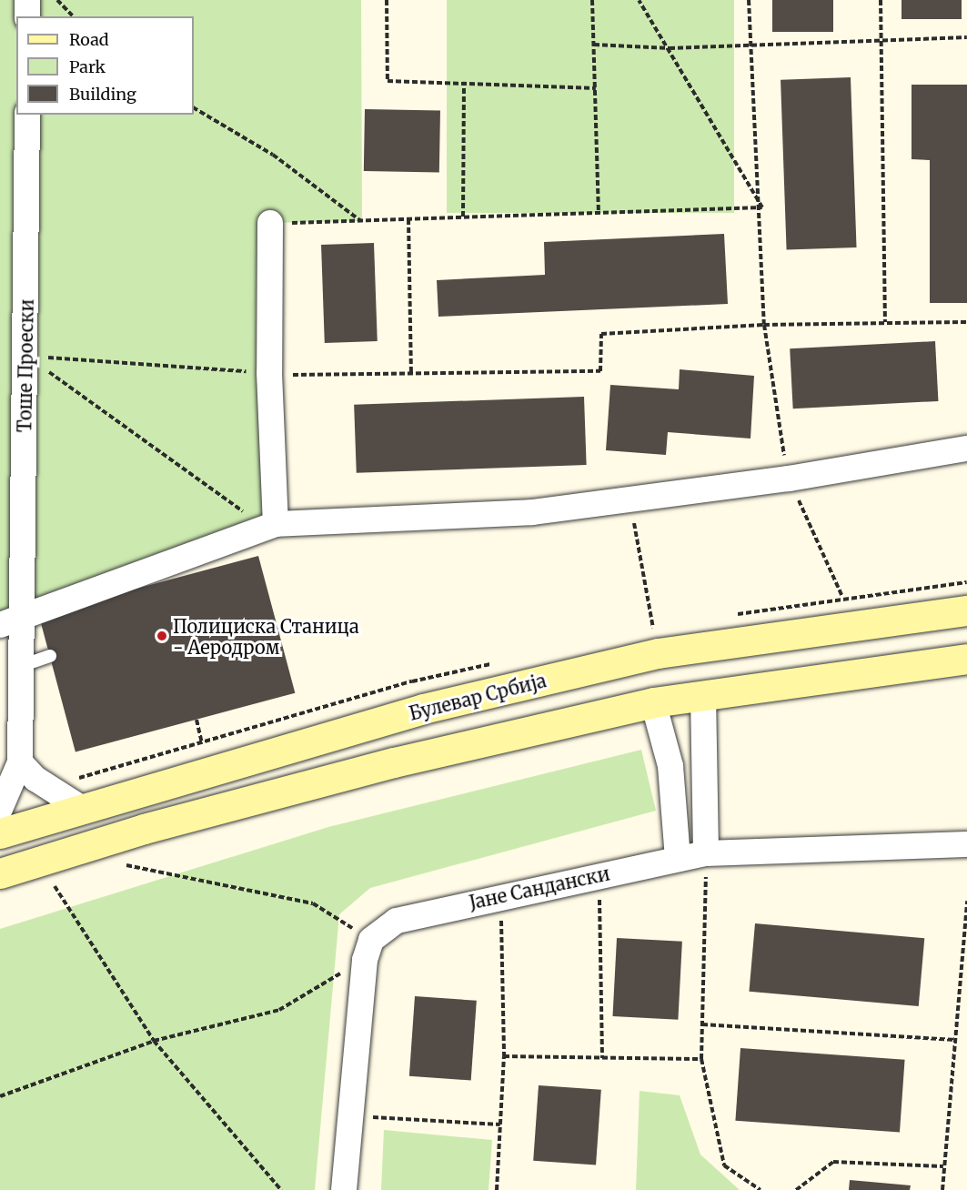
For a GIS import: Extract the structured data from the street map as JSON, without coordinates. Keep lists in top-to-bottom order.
{
  "streets": {
    "street": ["Тоше Проески", "Булевар Србија", "Јане Сандански"]
  },
  "places": ["Полициска Станица - Аеродром"],
  "legend": ["Road", "Park", "Building"]
}
